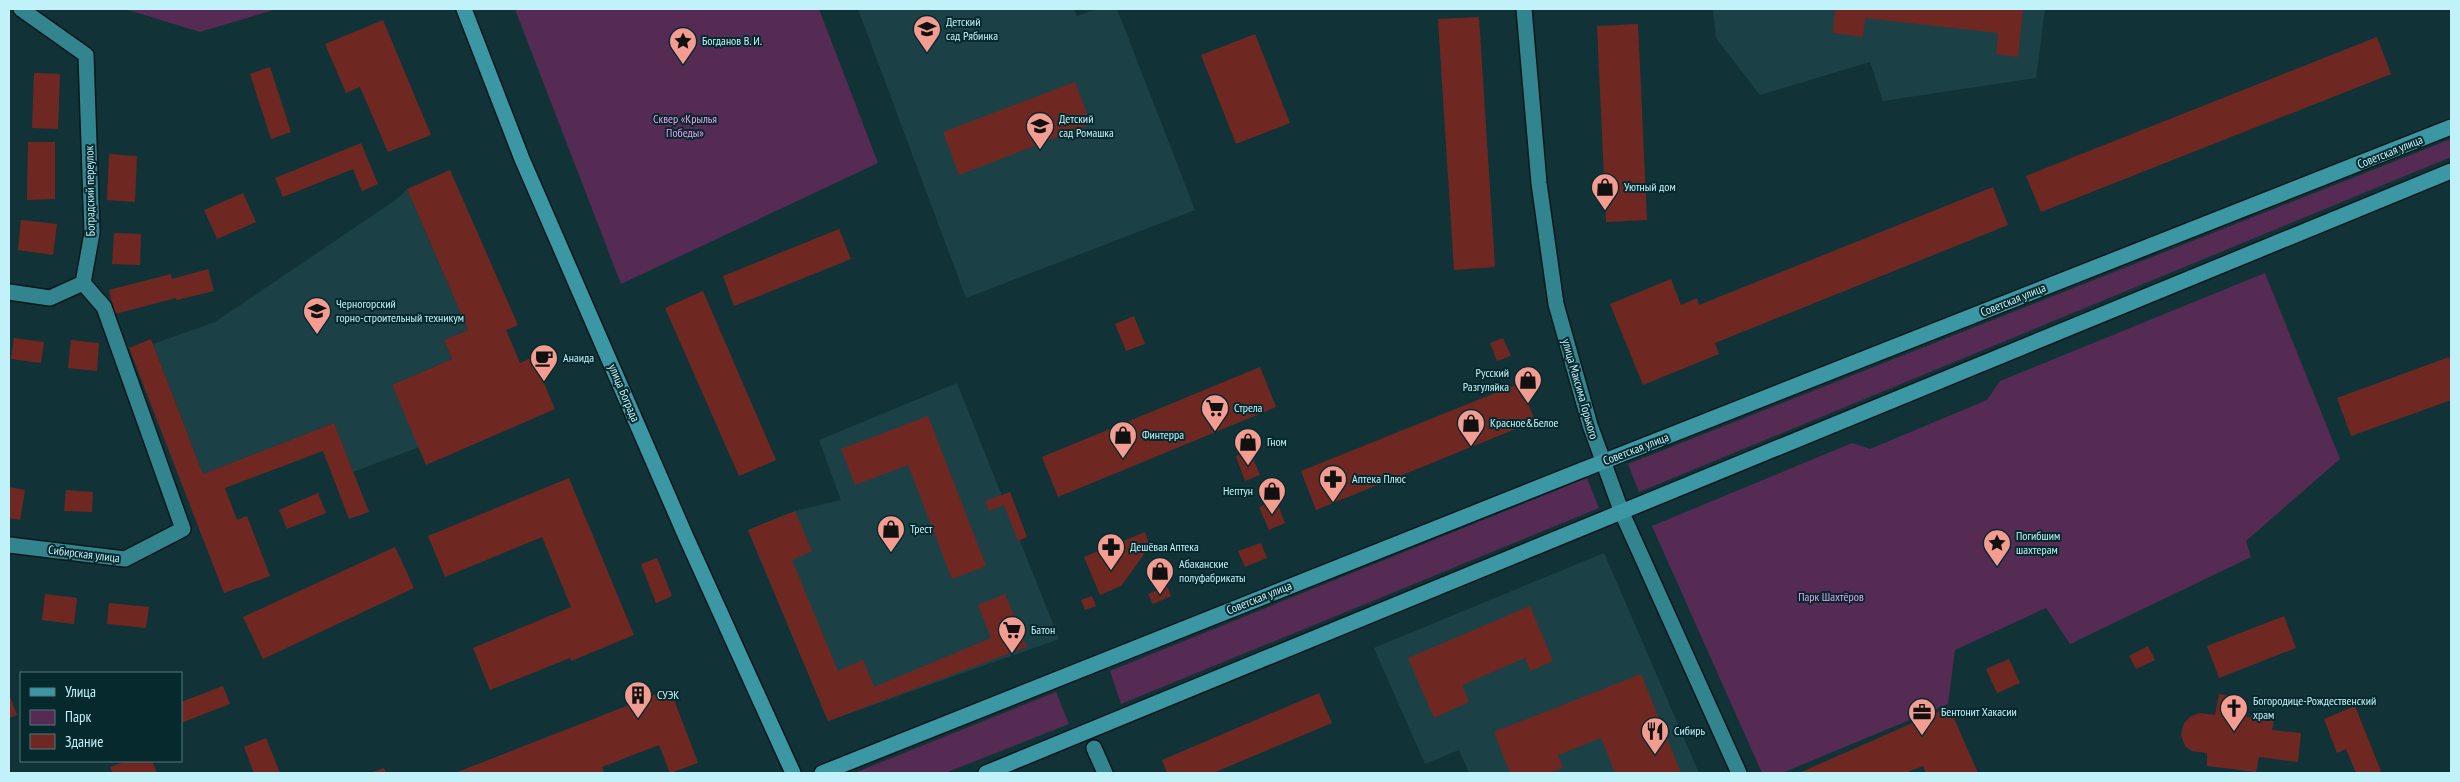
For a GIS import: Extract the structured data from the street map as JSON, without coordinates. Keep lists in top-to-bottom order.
{
  "streets": {
    "main road": ["Советская улица", "улица Бограда"],
    "street": ["Боградский переулок", "улица Максима Горького", "Сибирская улица"]
  },
  "crossings": [
    ["Советская улица", "улица Максима Горького"],
    ["Боградский переулок", "Сибирская улица"]
  ],
  "parks": ["Сквер «Крылья Победы»", "Парк Шахтёров"],
  "places": {
    "school or university": ["Детский сад Рябинка", "Детский сад Ромашка", "Черногорский горно-строительный техникум"],
    "place": ["Богданов В. И.", "Погибшим шахтерам"],
    "shop": [
      "Уютный дом",
      "Русский Разгуляйка",
      "Красное&Белое",
      "Финтерра",
      "Гном",
      "Нептун",
      "Трест",
      "Абаканские полуфабрикаты"
    ],
    "cafe": ["Анаида"],
    "supermarket": ["Стрела", "Батон"],
    "pharmacy": ["Аптека Плюс", "Дешёвая Аптека"],
    "building": ["СУЭК"],
    "church": ["Богородице-Рождественский храм"],
    "office": ["Бентонит Хакасии"],
    "restaurant": ["Сибирь"]
  },
  "legend": ["Улица", "Парк", "Здание"]
}
